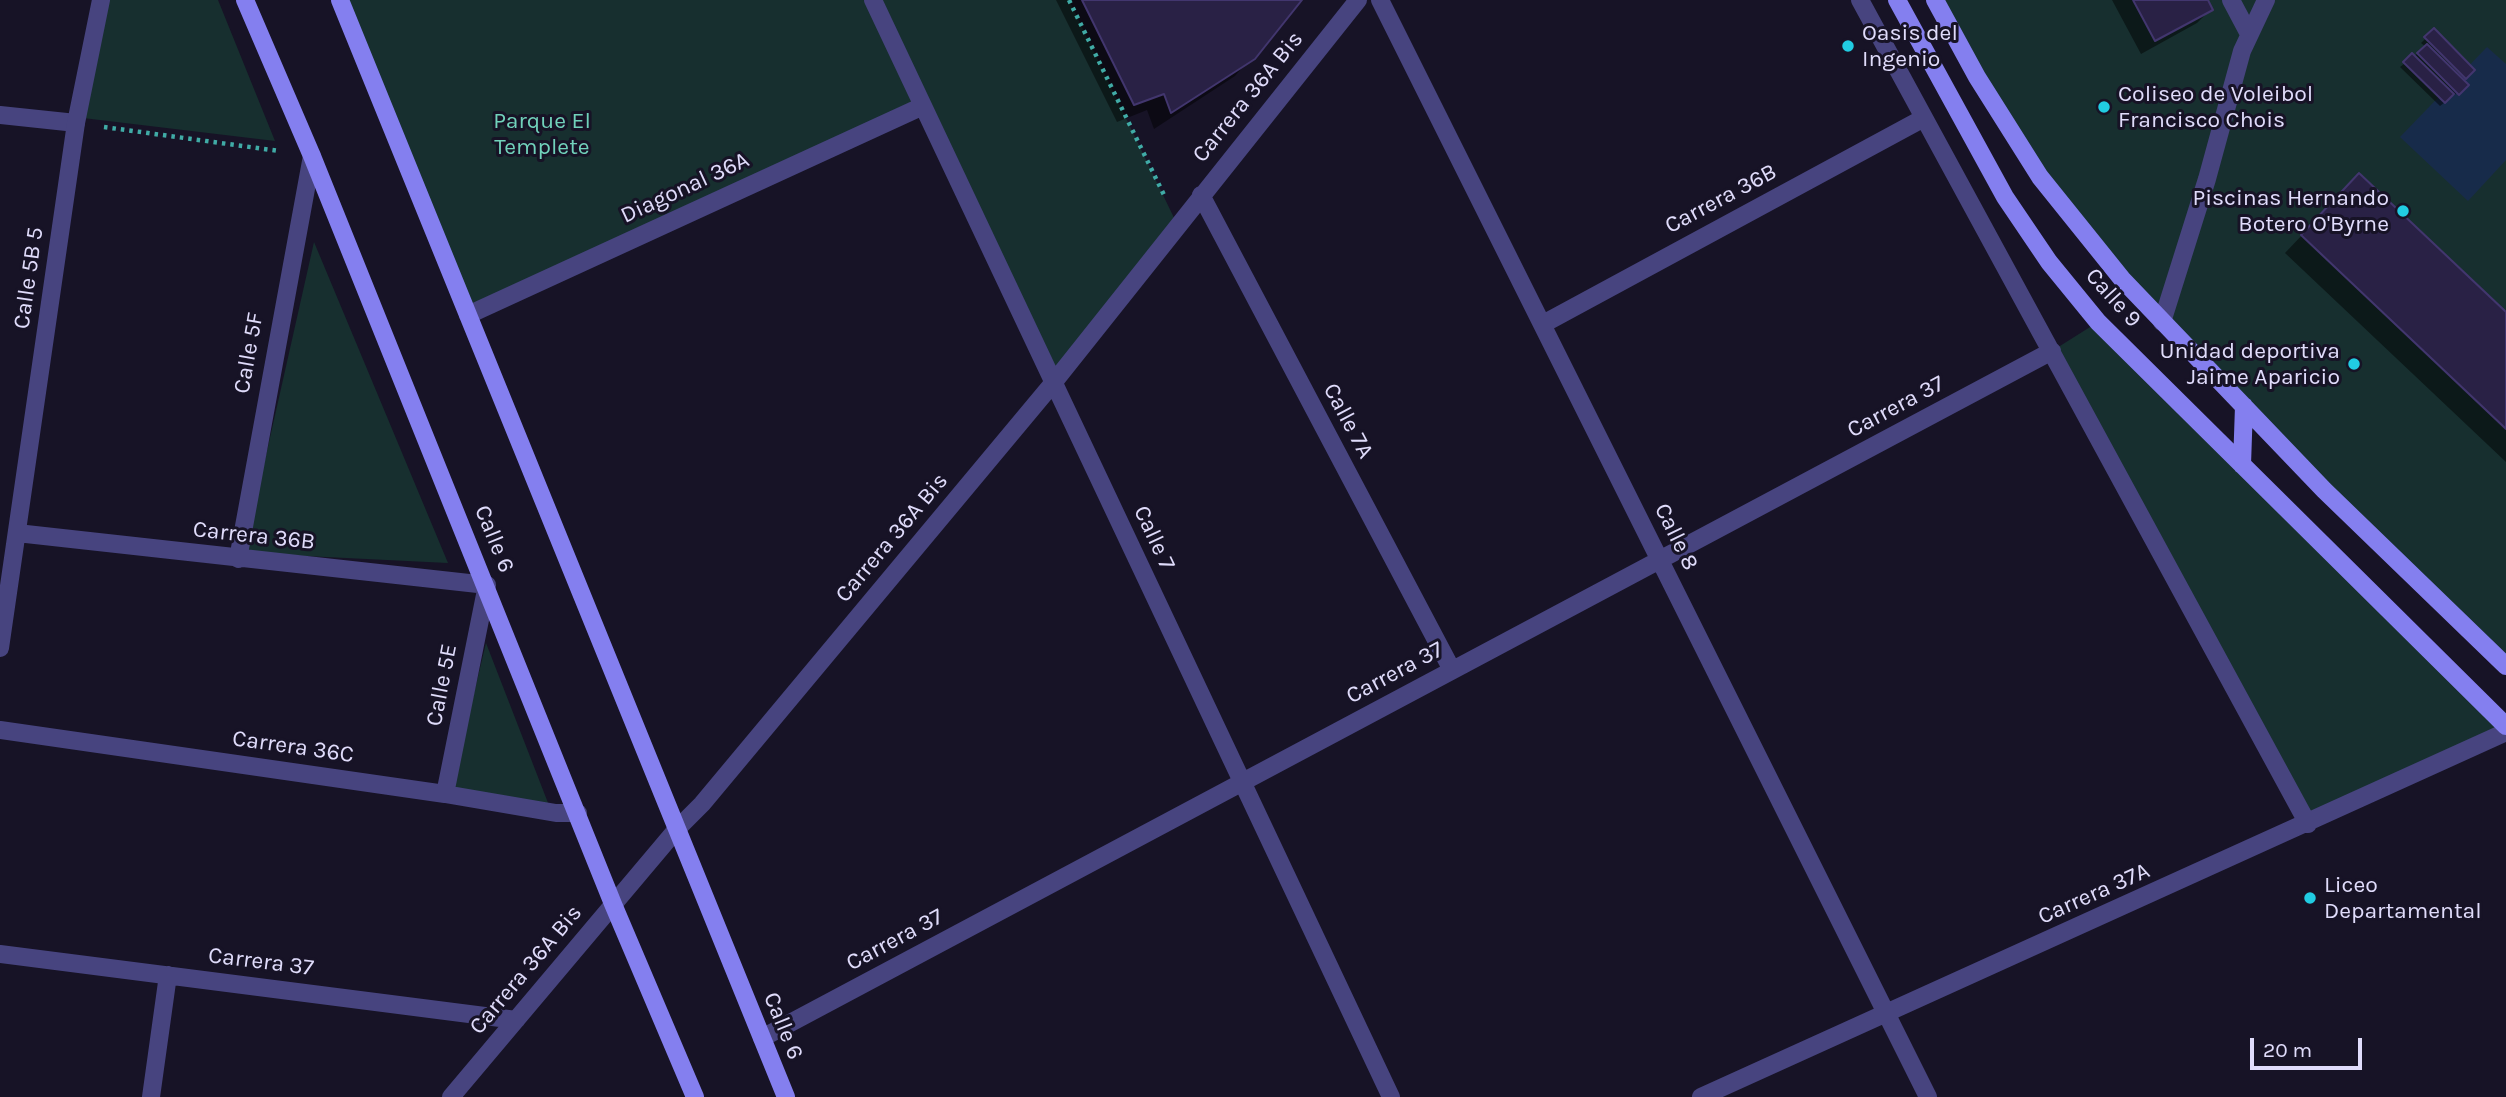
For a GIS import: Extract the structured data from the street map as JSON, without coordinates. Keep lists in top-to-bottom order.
{
  "streets": {
    "main road": ["Calle 9", "Calle 6"],
    "street": [
      "Carrera 36A Bis",
      "Diagonal 36A",
      "Carrera 36B",
      "Calle 5B 5",
      "Calle 5F",
      "Carrera 37",
      "Calle 7A",
      "Calle 8",
      "Calle 7",
      "Calle 5E",
      "Carrera 36C",
      "Carrera 37A"
    ]
  },
  "crossings": [
    ["Carrera 36A Bis", "Carrera 37"],
    ["Carrera 36A Bis", "Calle 7A"],
    ["Carrera 36A Bis", "Calle 7"],
    ["Carrera 36A Bis", "Calle 6"],
    ["Diagonal 36A", "Calle 7"],
    ["Diagonal 36A", "Calle 6"],
    ["Carrera 36B", "Calle 5B 5"],
    ["Carrera 36B", "Calle 5F"],
    ["Carrera 36B", "Calle 8"],
    ["Carrera 36B", "Calle 6"],
    ["Carrera 36B", "Calle 5E"],
    ["Calle 5F", "Calle 6"],
    ["Carrera 37", "Calle 7A"],
    ["Carrera 37", "Calle 8"],
    ["Carrera 37", "Calle 7"],
    ["Carrera 37", "Calle 6"],
    ["Calle 8", "Carrera 37A"],
    ["Calle 6", "Calle 5E"],
    ["Calle 6", "Carrera 36C"],
    ["Calle 5E", "Carrera 36C"]
  ],
  "parks": ["Parque El Templete"],
  "places": [
    "Oasis del Ingenio",
    "Coliseo de Voleibol Francisco Chois",
    "Piscinas Hernando Botero O'Byrne",
    "Unidad deportiva Jaime Aparicio",
    "Liceo Departamental"
  ],
  "scale_bar": "20 m"
}
